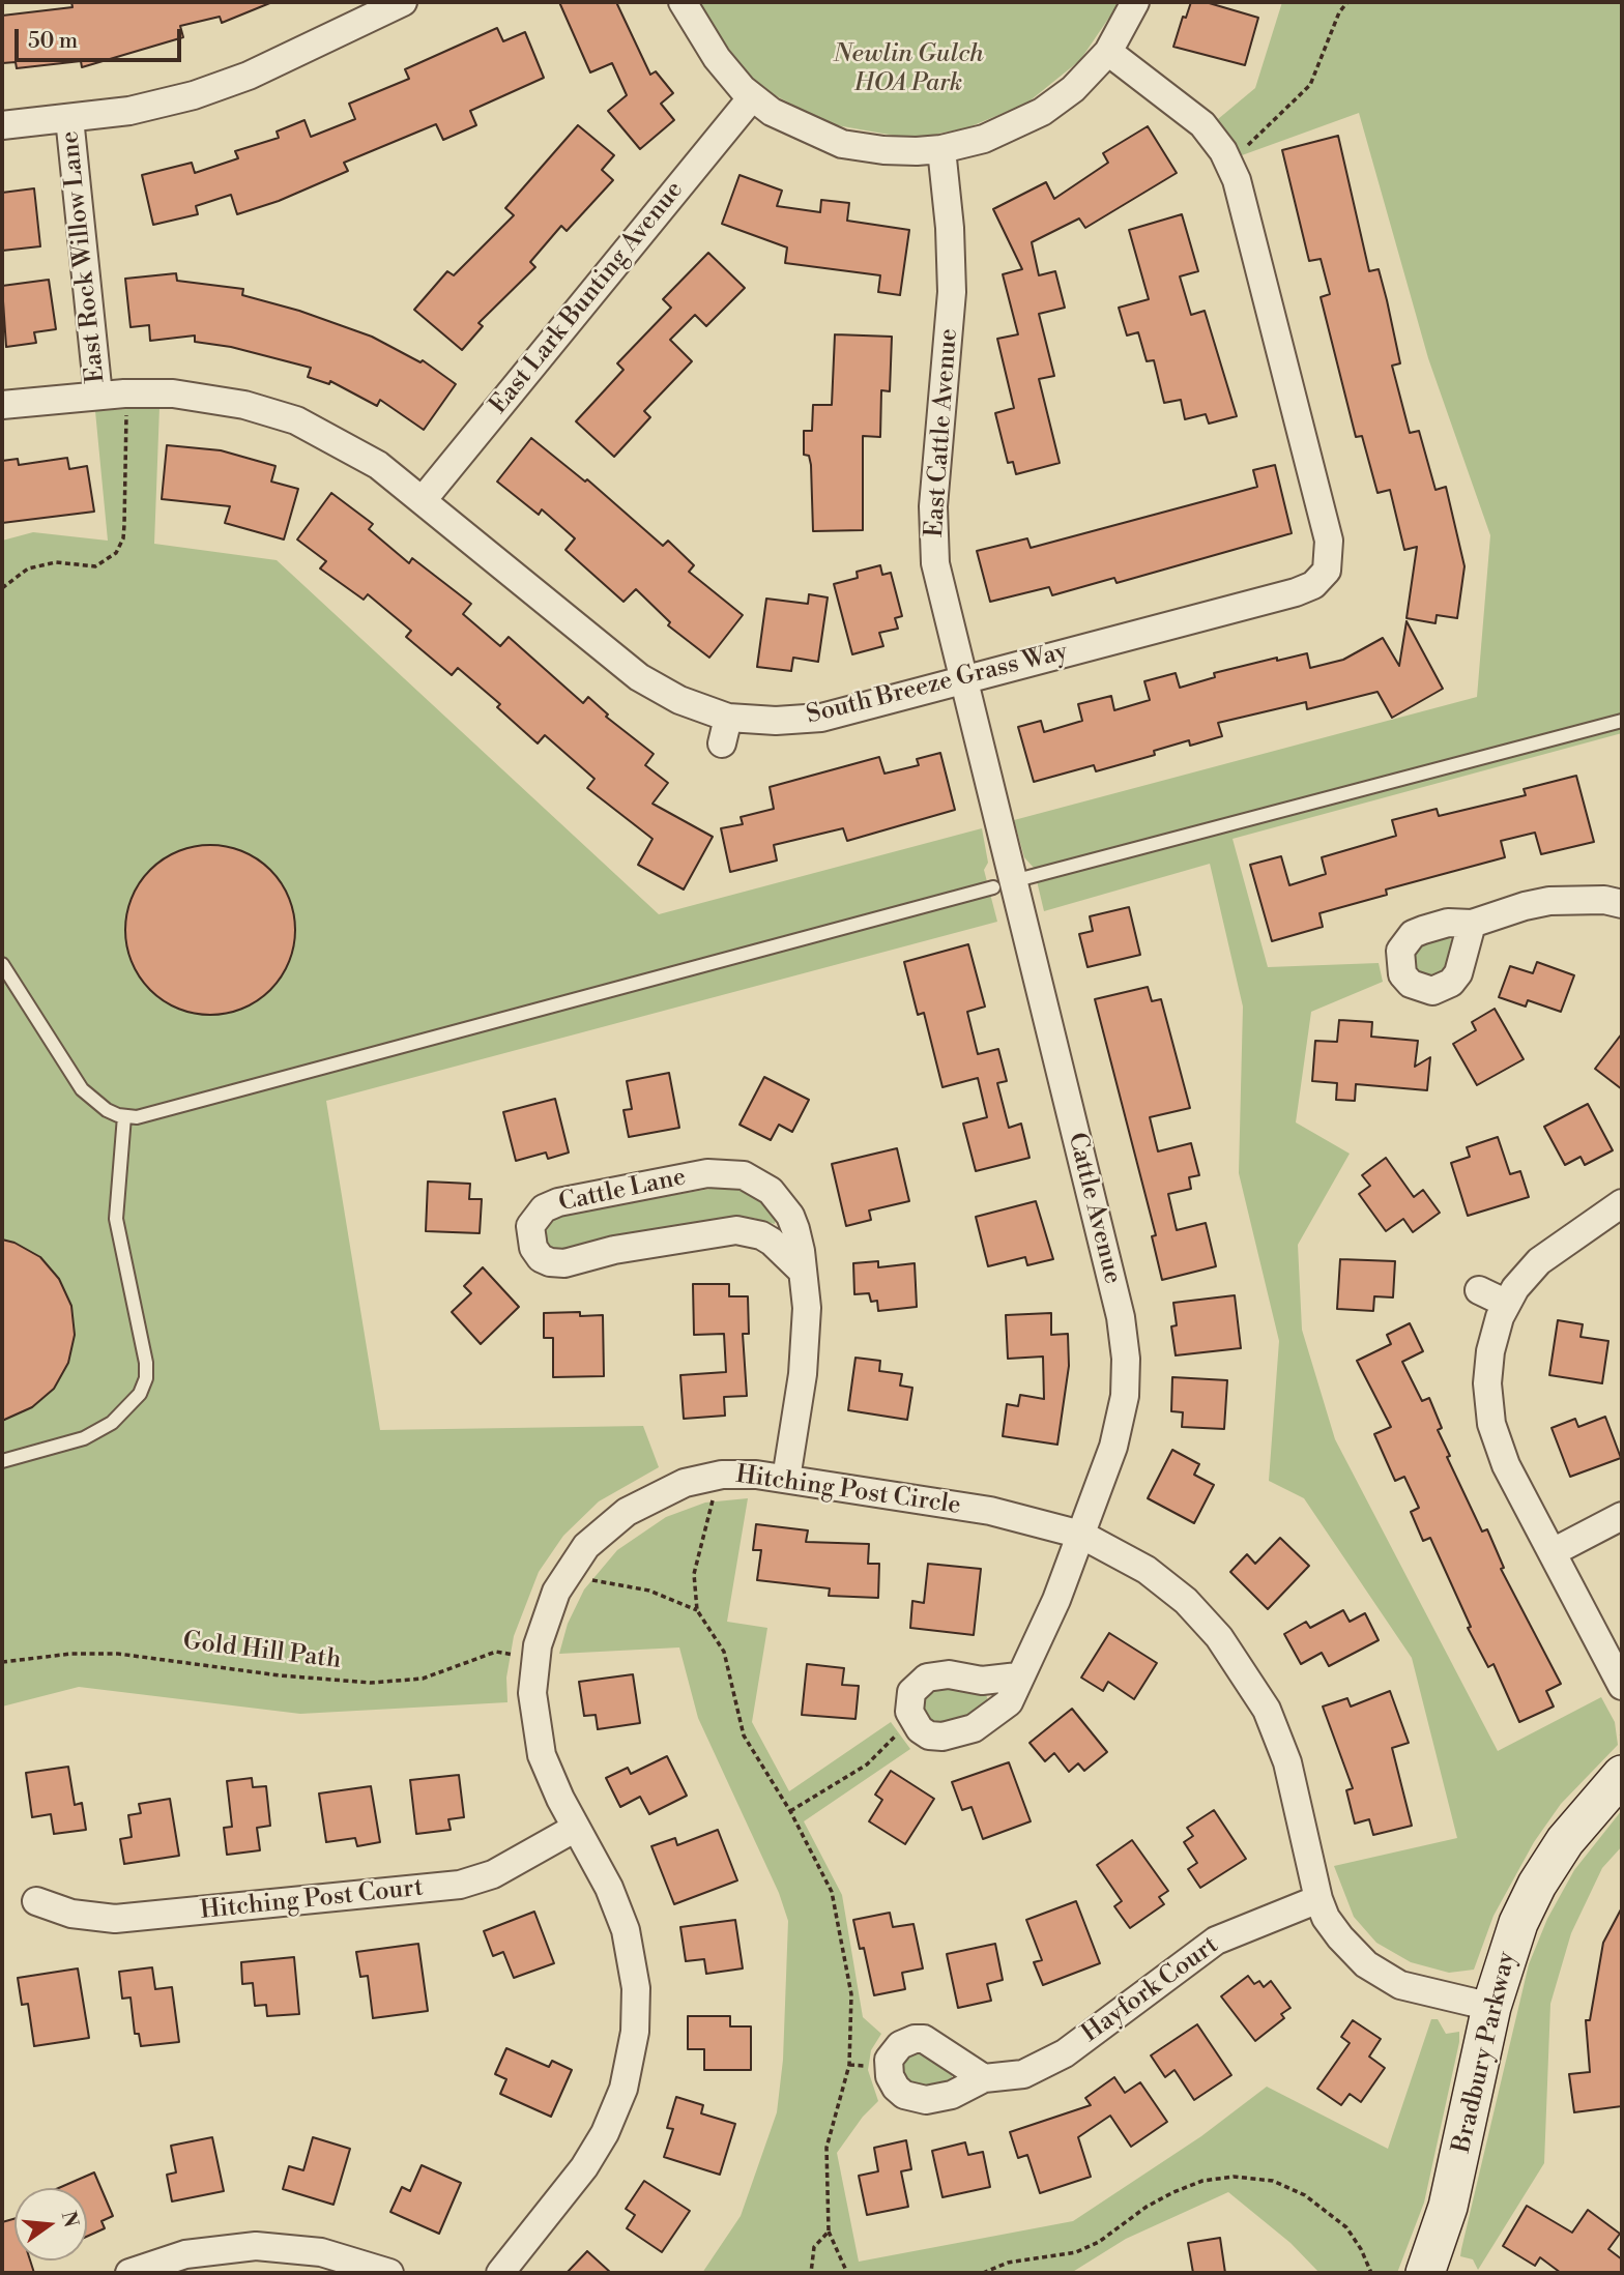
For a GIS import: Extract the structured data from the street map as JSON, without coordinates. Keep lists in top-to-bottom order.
{
  "streets": {
    "street": [
      "East Rock Willow Lane",
      "East Lark Bunting Avenue",
      "East Cattle Avenue",
      "South Breeze Grass Way",
      "Cattle Lane",
      "Cattle Avenue",
      "Hitching Post Circle",
      "Hitching Post Court",
      "Hayfork Court",
      "Bradbury Parkway"
    ],
    "path": ["Gold Hill Path"]
  },
  "crossings": [
    ["East Rock Willow Lane", "South Breeze Grass Way"],
    ["East Lark Bunting Avenue", "South Breeze Grass Way"],
    ["East Cattle Avenue", "South Breeze Grass Way"],
    ["East Cattle Avenue", "Cattle Avenue"],
    ["Cattle Lane", "Hitching Post Circle"],
    ["Cattle Avenue", "Hitching Post Circle"],
    ["Hitching Post Circle", "Hitching Post Court"],
    ["Hitching Post Circle", "Hayfork Court"],
    ["Hitching Post Circle", "Bradbury Parkway"]
  ],
  "parks": ["Newlin Gulch HOA Park"],
  "scale_bar": "50 m",
  "north": "right"
}
